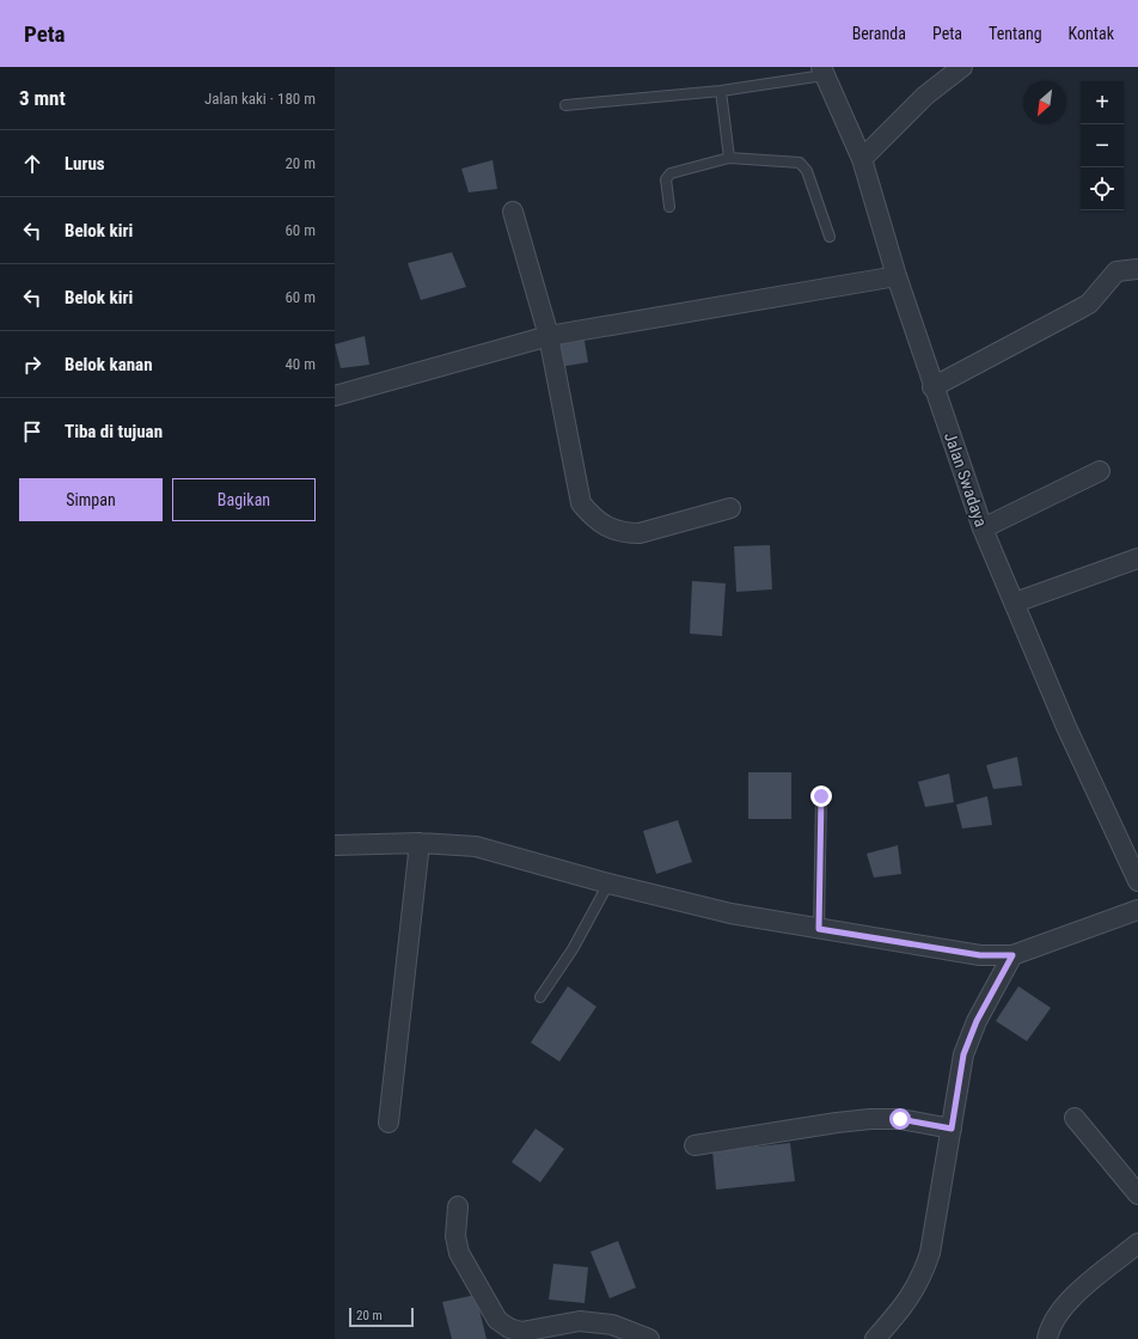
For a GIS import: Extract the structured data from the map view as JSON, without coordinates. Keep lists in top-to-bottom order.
{
  "streets": {
    "street": ["Jalan Swadaya"]
  },
  "scale_bar": "20 m",
  "north": "bottom left",
  "page": {
    "header": "Peta",
    "nav": [
      "Beranda",
      "Peta",
      "Tentang",
      "Kontak"
    ],
    "heading": ["3 mnt", "Jalan kaki · 180 m"],
    "map_buttons": ["+", "−"],
    "list": [
      ["Lurus", "20 m"],
      ["Belok kiri", "60 m"],
      ["Belok kiri", "60 m"],
      ["Belok kanan", "40 m"],
      "Tiba di tujuan"
    ],
    "buttons": ["Simpan", "Bagikan"],
    "scale": "20 m"
  }
}
